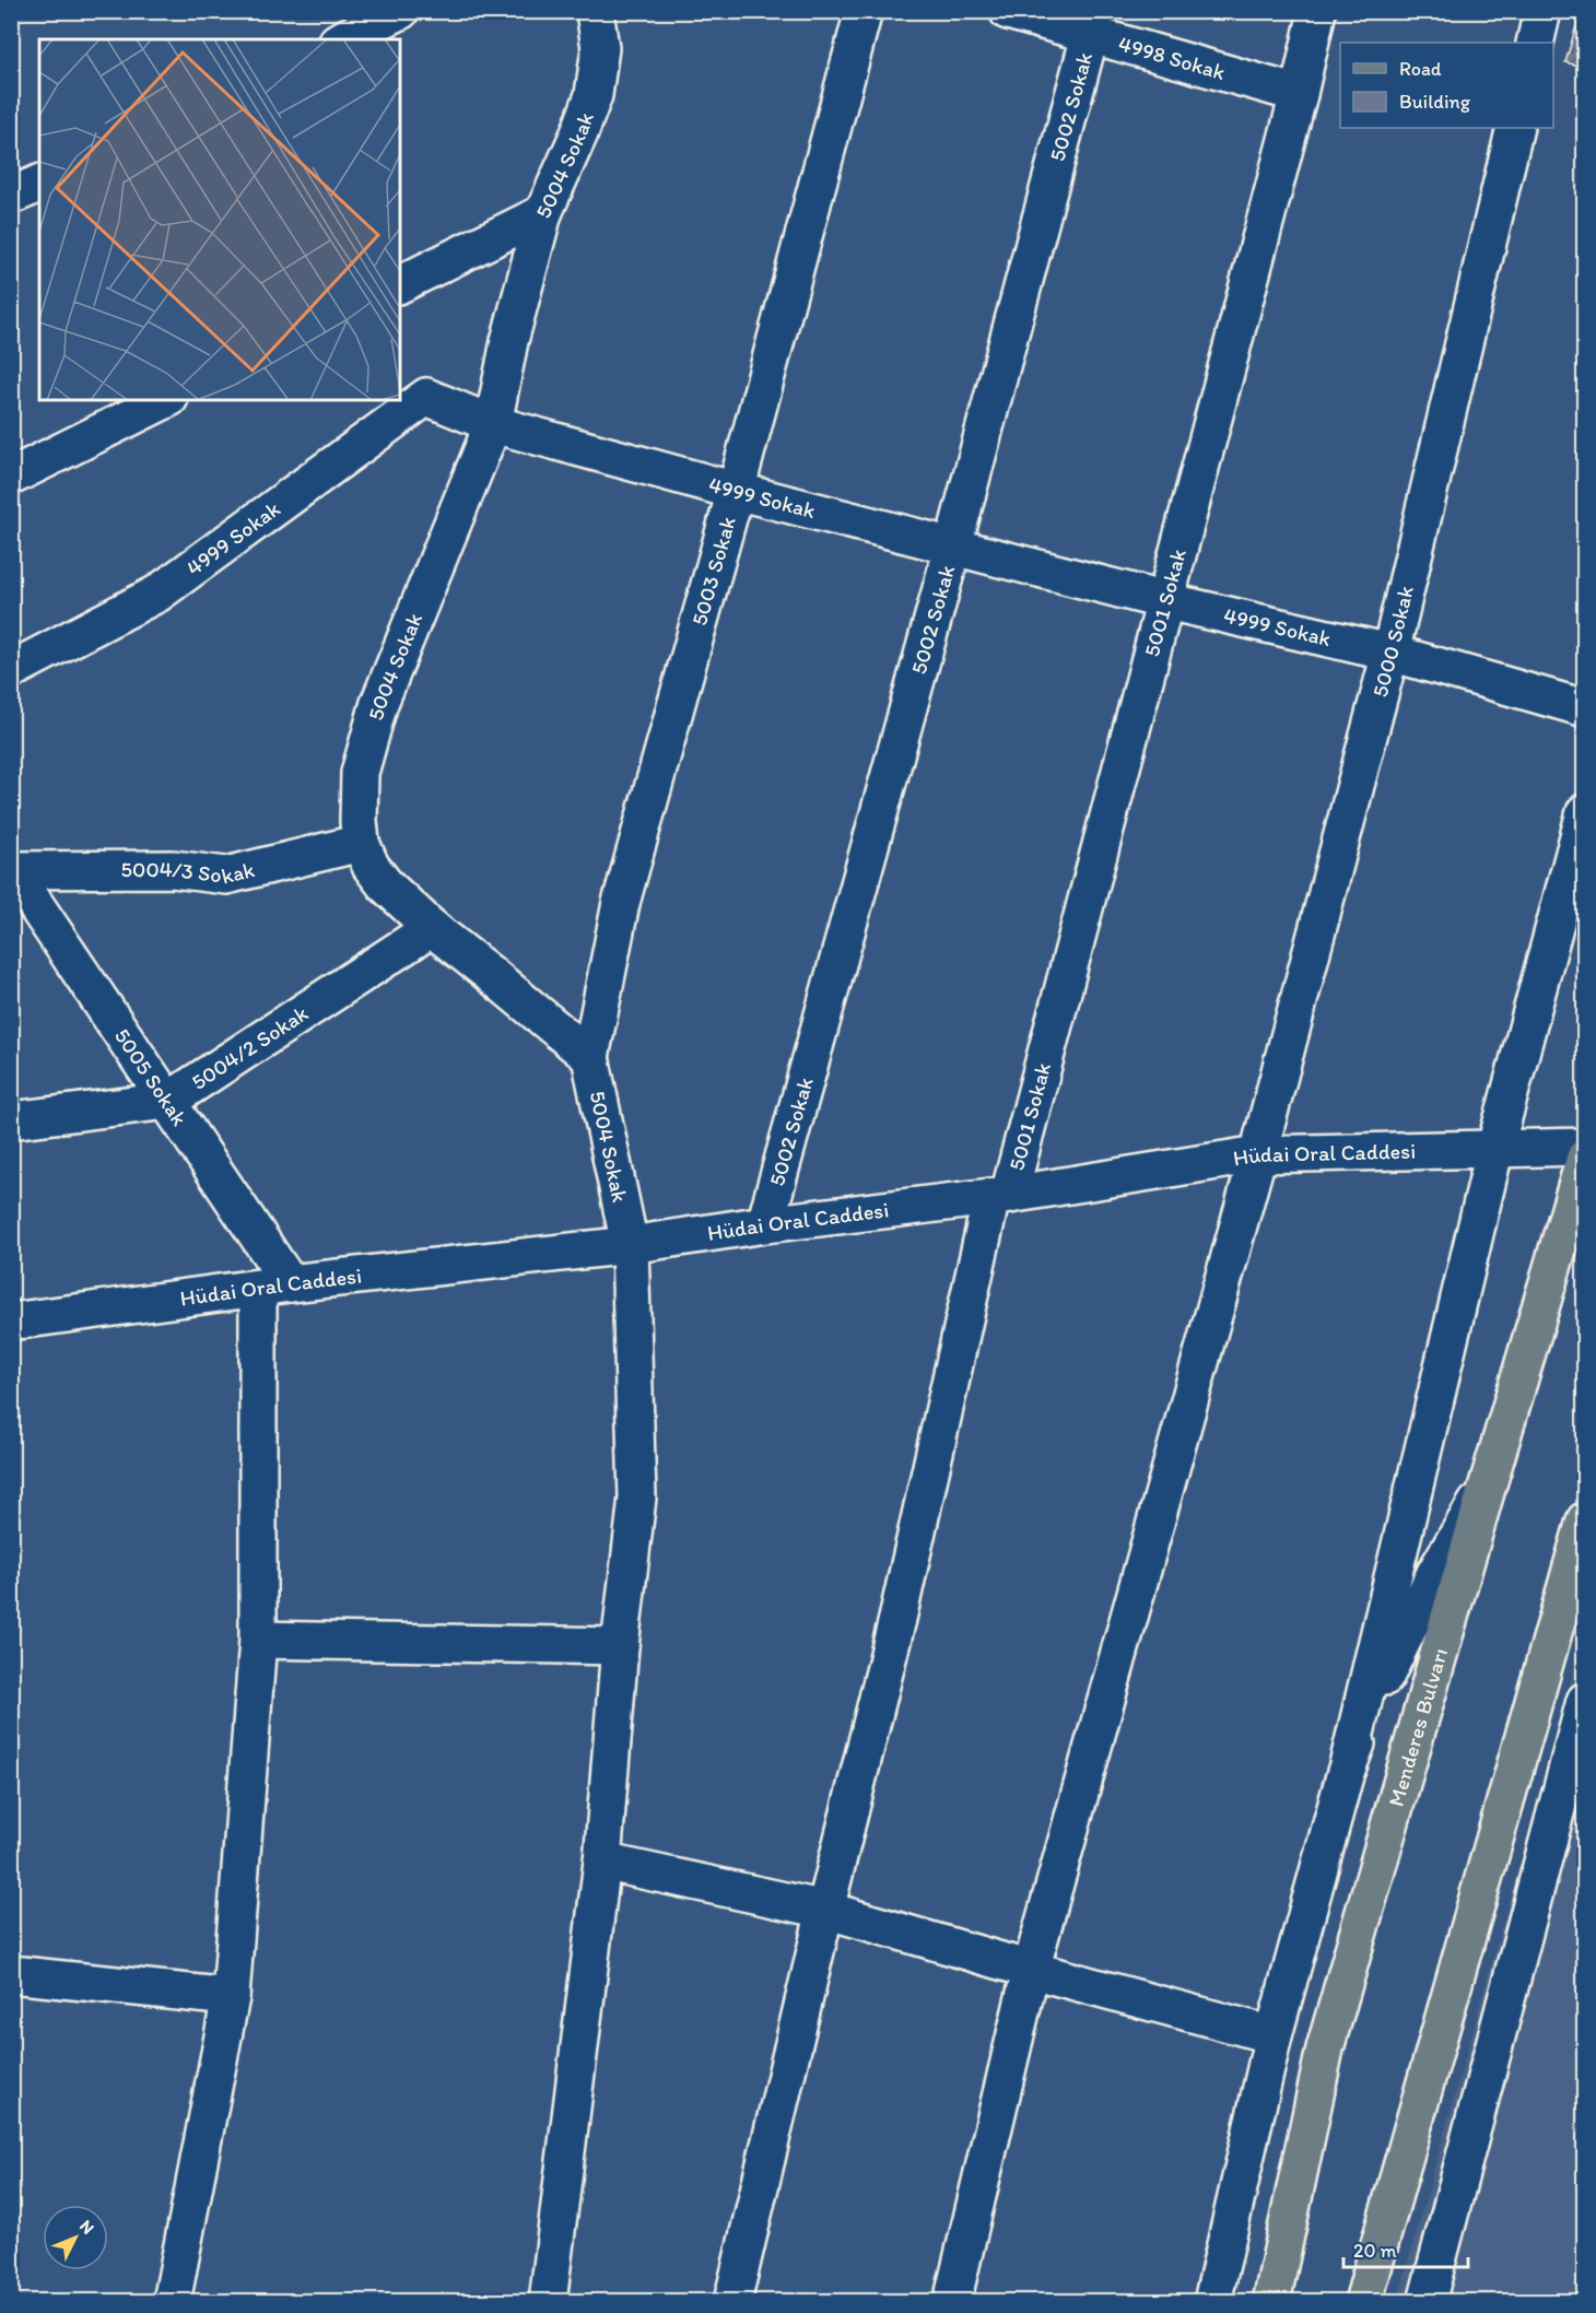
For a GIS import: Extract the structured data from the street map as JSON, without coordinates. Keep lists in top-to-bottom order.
{
  "streets": {
    "main road": ["Menderes Bulvarı"],
    "street": [
      "4998 Sokak",
      "5002 Sokak",
      "5004 Sokak",
      "4999 Sokak",
      "5003 Sokak",
      "5001 Sokak",
      "5000 Sokak",
      "5004/3 Sokak",
      "5004/2 Sokak",
      "5005 Sokak",
      "Hüdai Oral Caddesi"
    ]
  },
  "crossings": [
    ["4998 Sokak", "5002 Sokak"],
    ["4998 Sokak", "5001 Sokak"],
    ["5002 Sokak", "4999 Sokak"],
    ["5002 Sokak", "Hüdai Oral Caddesi"],
    ["5004 Sokak", "4999 Sokak"],
    ["5004 Sokak", "5003 Sokak"],
    ["5004 Sokak", "5004/3 Sokak"],
    ["5004 Sokak", "5004/2 Sokak"],
    ["5004 Sokak", "Hüdai Oral Caddesi"],
    ["4999 Sokak", "5003 Sokak"],
    ["4999 Sokak", "5001 Sokak"],
    ["4999 Sokak", "5000 Sokak"],
    ["5001 Sokak", "Hüdai Oral Caddesi"],
    ["5000 Sokak", "Hüdai Oral Caddesi"],
    ["5004/3 Sokak", "5005 Sokak"],
    ["5004/2 Sokak", "5005 Sokak"],
    ["5005 Sokak", "Hüdai Oral Caddesi"]
  ],
  "legend": ["Road", "Building"],
  "scale_bar": "20 m",
  "north": "top right"
}
